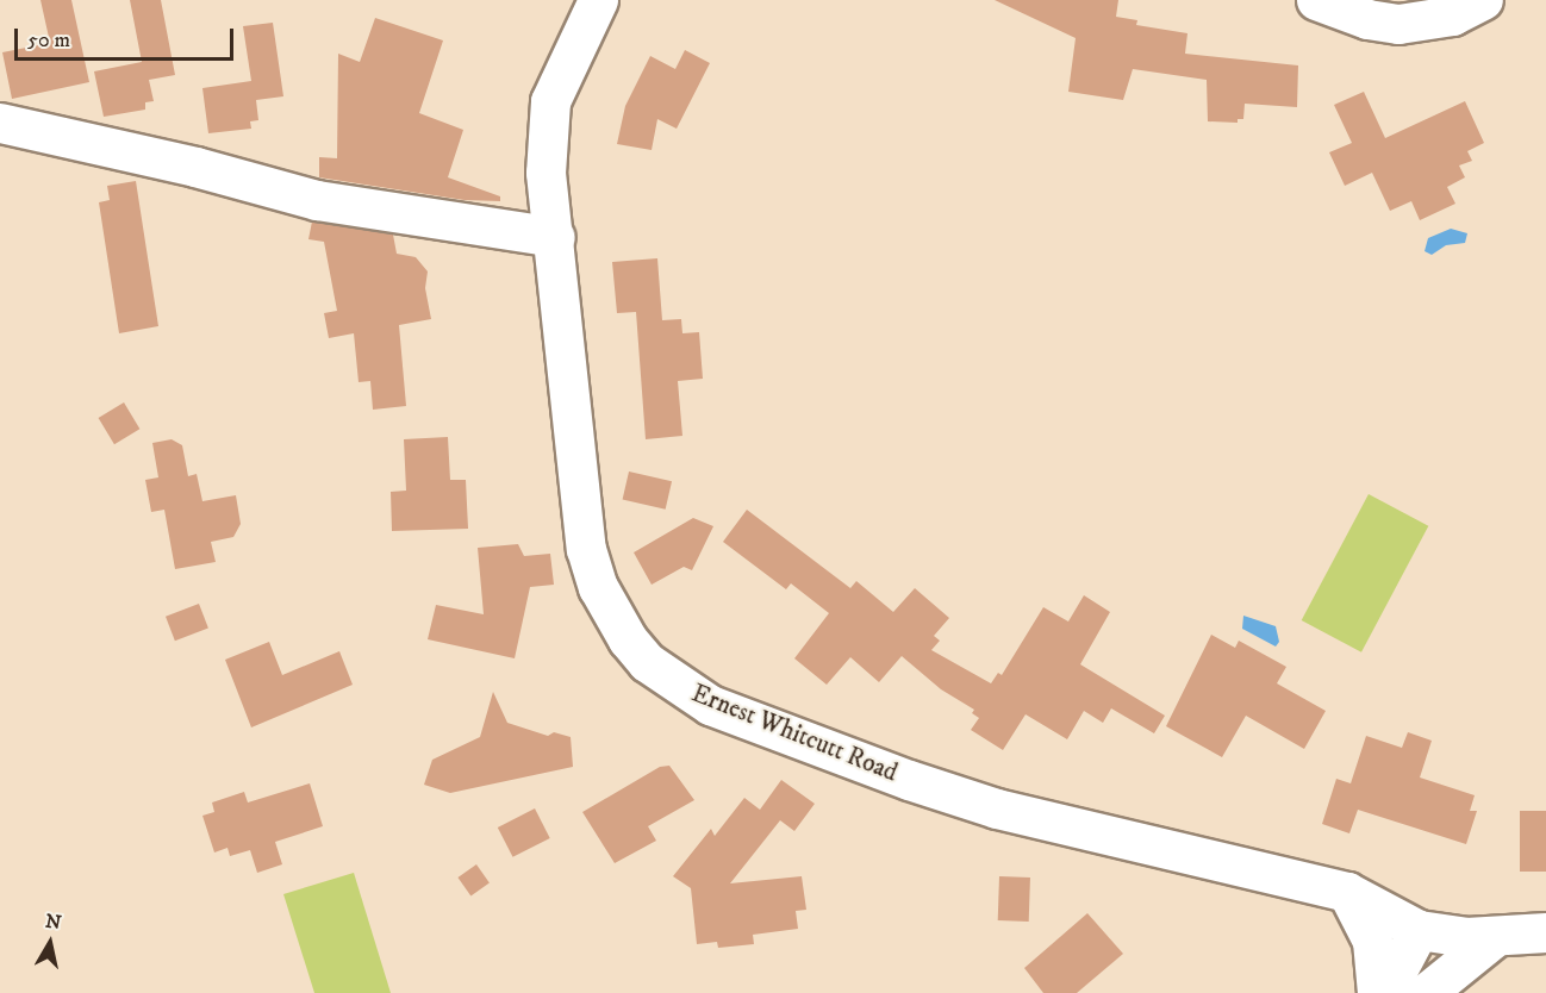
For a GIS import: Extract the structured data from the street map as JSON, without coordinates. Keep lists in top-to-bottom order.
{
  "streets": {
    "street": ["Ernest Whitcutt Road"]
  },
  "scale_bar": "50 m",
  "north": "top"
}
